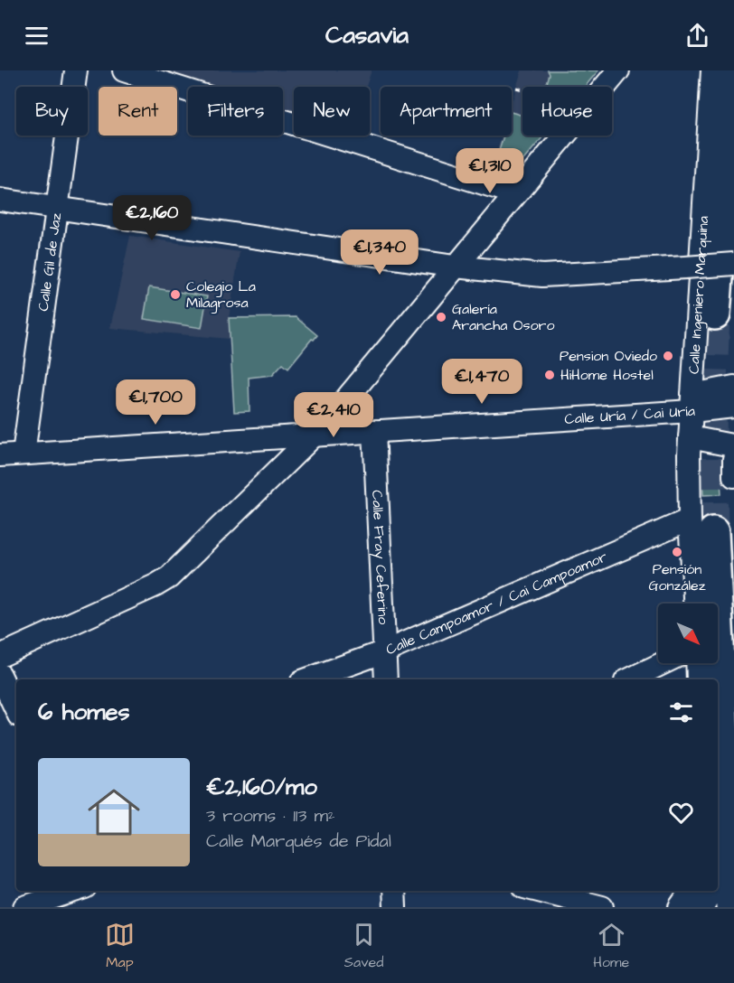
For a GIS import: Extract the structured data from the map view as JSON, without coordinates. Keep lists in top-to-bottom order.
{
  "streets": {
    "street": [
      "Calle Gil de Jaz",
      "Calle Ingeniero Marquina",
      "Calle Uría / Cai Uría",
      "Calle Fray Ceferino",
      "Calle Campoamor / Cai Campoamor"
    ]
  },
  "crossings": [
    ["Calle Gil de Jaz", "Calle Uría / Cai Uría"],
    ["Calle Ingeniero Marquina", "Calle Uría / Cai Uría"],
    ["Calle Ingeniero Marquina", "Calle Campoamor / Cai Campoamor"],
    ["Calle Uría / Cai Uría", "Calle Fray Ceferino"],
    ["Calle Fray Ceferino", "Calle Campoamor / Cai Campoamor"]
  ],
  "places": [
    "Colegio La Milagrosa",
    "Galería Arancha Osoro",
    "Pension Oviedo",
    "HiHome Hostel",
    "Pensión González"
  ],
  "north": "bottom right",
  "page": {
    "header": "Casavia",
    "chip": [
      "Buy",
      "Rent",
      "Filters",
      "New",
      "Apartment",
      "House"
    ],
    "price": [
      "€1,310",
      "€2,160",
      "€1,340",
      "€1,470",
      "€1,700",
      "€2,410"
    ],
    "heading": "6 homes",
    "list": [
      {
        "name": "€2,160/mo",
        "note": "3 rooms · 113 m² · Calle Marqués de Pidal"
      }
    ],
    "tabs": ["Map", "Saved", "Home"]
  }
}
